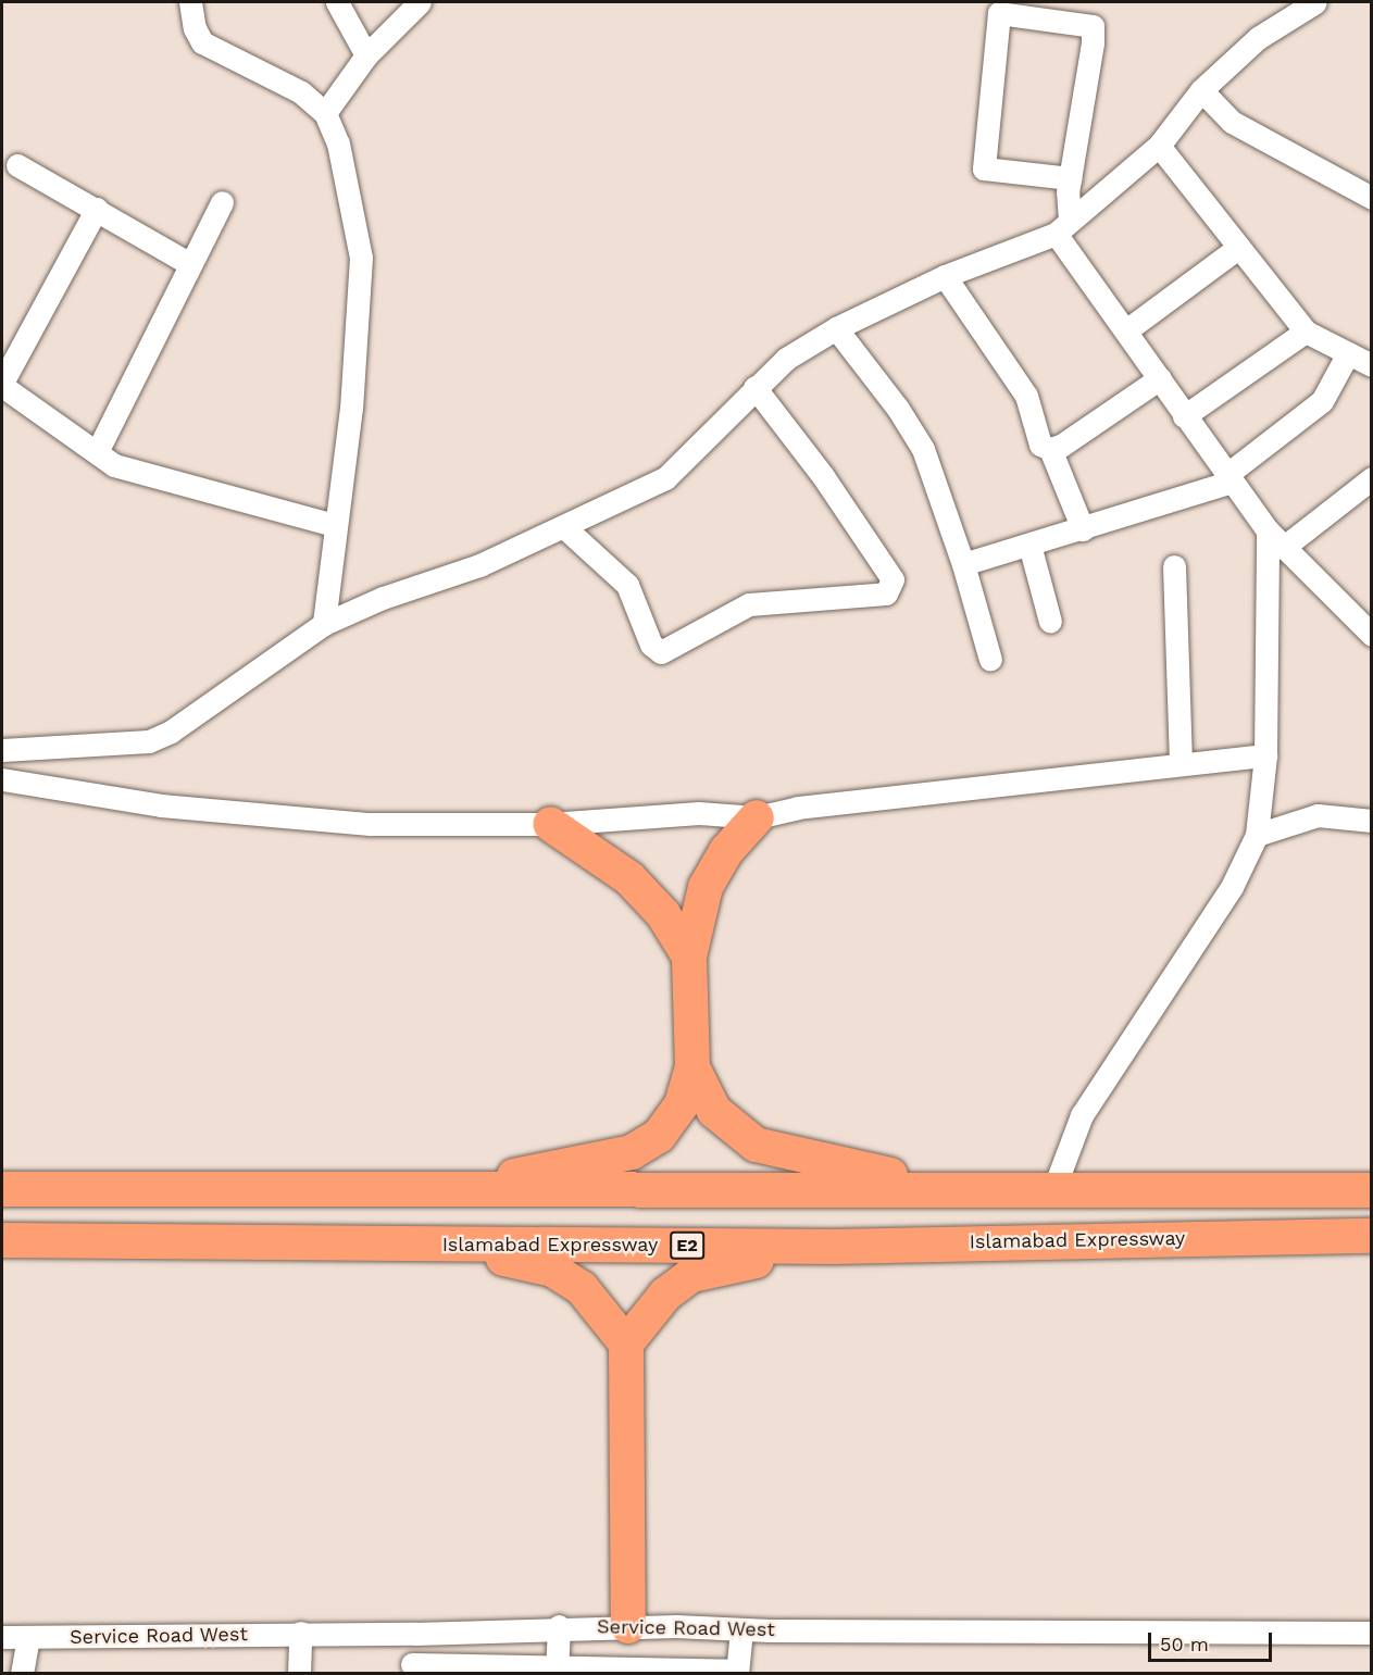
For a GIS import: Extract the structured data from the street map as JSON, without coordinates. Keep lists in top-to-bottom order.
{
  "streets": {
    "highway": ["Islamabad Expressway", "E2"],
    "street": ["Service Road West"]
  },
  "scale_bar": "50 m"
}
